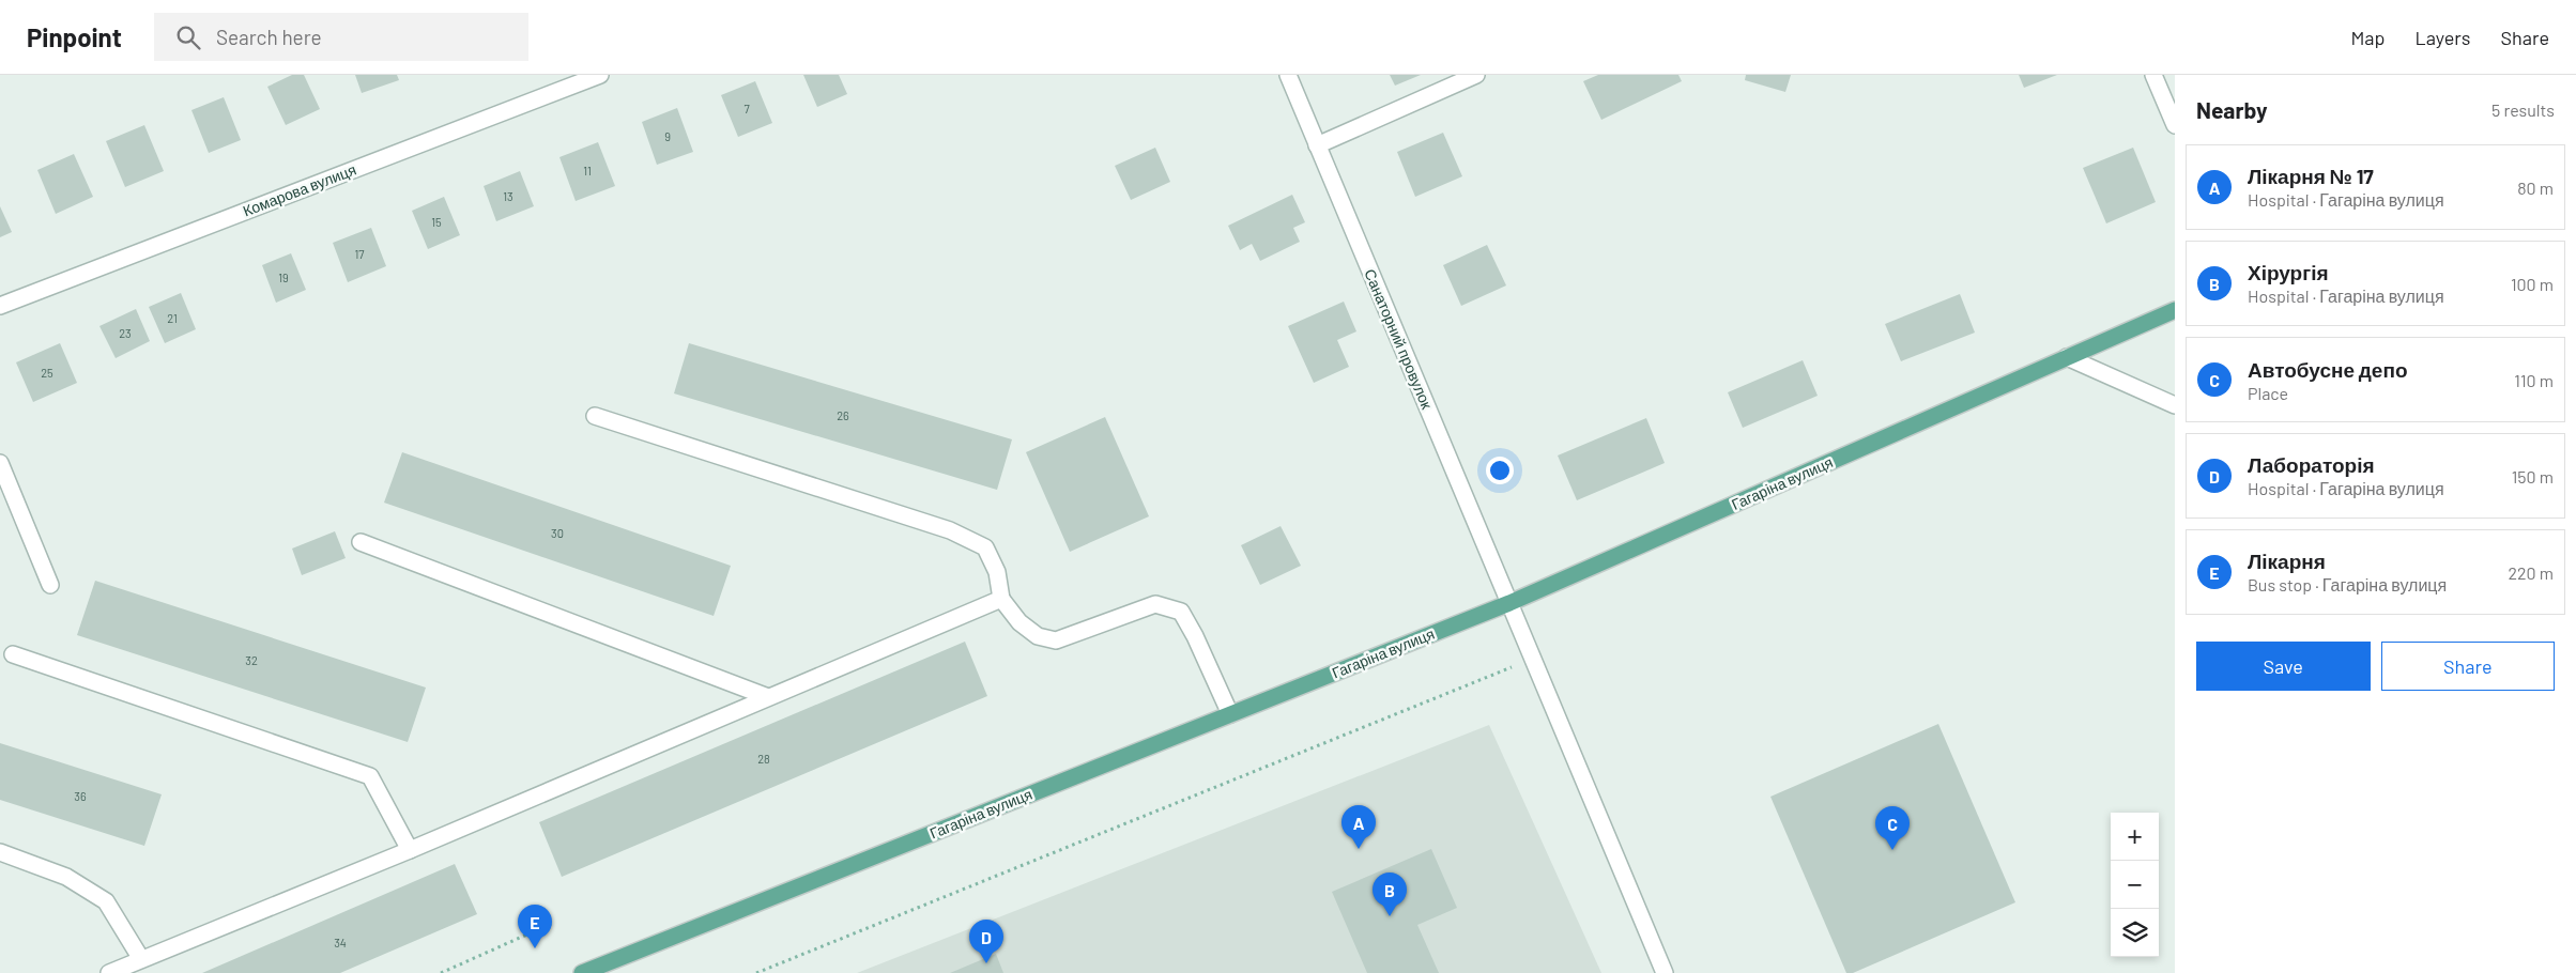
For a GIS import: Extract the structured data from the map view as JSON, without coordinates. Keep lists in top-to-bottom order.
{
  "streets": {
    "main road": ["Гагаріна вулиця"],
    "street": ["Комарова вулиця", "Санаторний провулок"]
  },
  "crossings": [
    ["Санаторний провулок", "Гагаріна вулиця"]
  ],
  "house_numbers": [
    "7",
    "9",
    "11",
    "13",
    "15",
    "17",
    "19",
    "21",
    "23",
    "25",
    "26",
    "30",
    "32",
    "28",
    "36",
    "34"
  ],
  "page": {
    "header": "Pinpoint",
    "search": "Search here",
    "nav": ["Map", "Layers", "Share"],
    "heading": ["Nearby", "5 results"],
    "list": [
      {
        "mark": "A",
        "name": "Лікарня № 17",
        "note": "Hospital · Гагаріна вулиця",
        "value": "80 m"
      },
      {
        "mark": "B",
        "name": "Хірургія",
        "note": "Hospital · Гагаріна вулиця",
        "value": "100 m"
      },
      {
        "mark": "C",
        "name": "Автобусне депо",
        "note": "Place",
        "value": "110 m"
      },
      {
        "mark": "D",
        "name": "Лабораторія",
        "note": "Hospital · Гагаріна вулиця",
        "value": "150 m"
      },
      {
        "mark": "E",
        "name": "Лікарня",
        "note": "Bus stop · Гагаріна вулиця",
        "value": "220 m"
      }
    ],
    "buttons": ["Save", "Share"],
    "pins": [
      "A",
      "C",
      "B",
      "E",
      "D"
    ],
    "map_buttons": ["+", "−"]
  }
}
